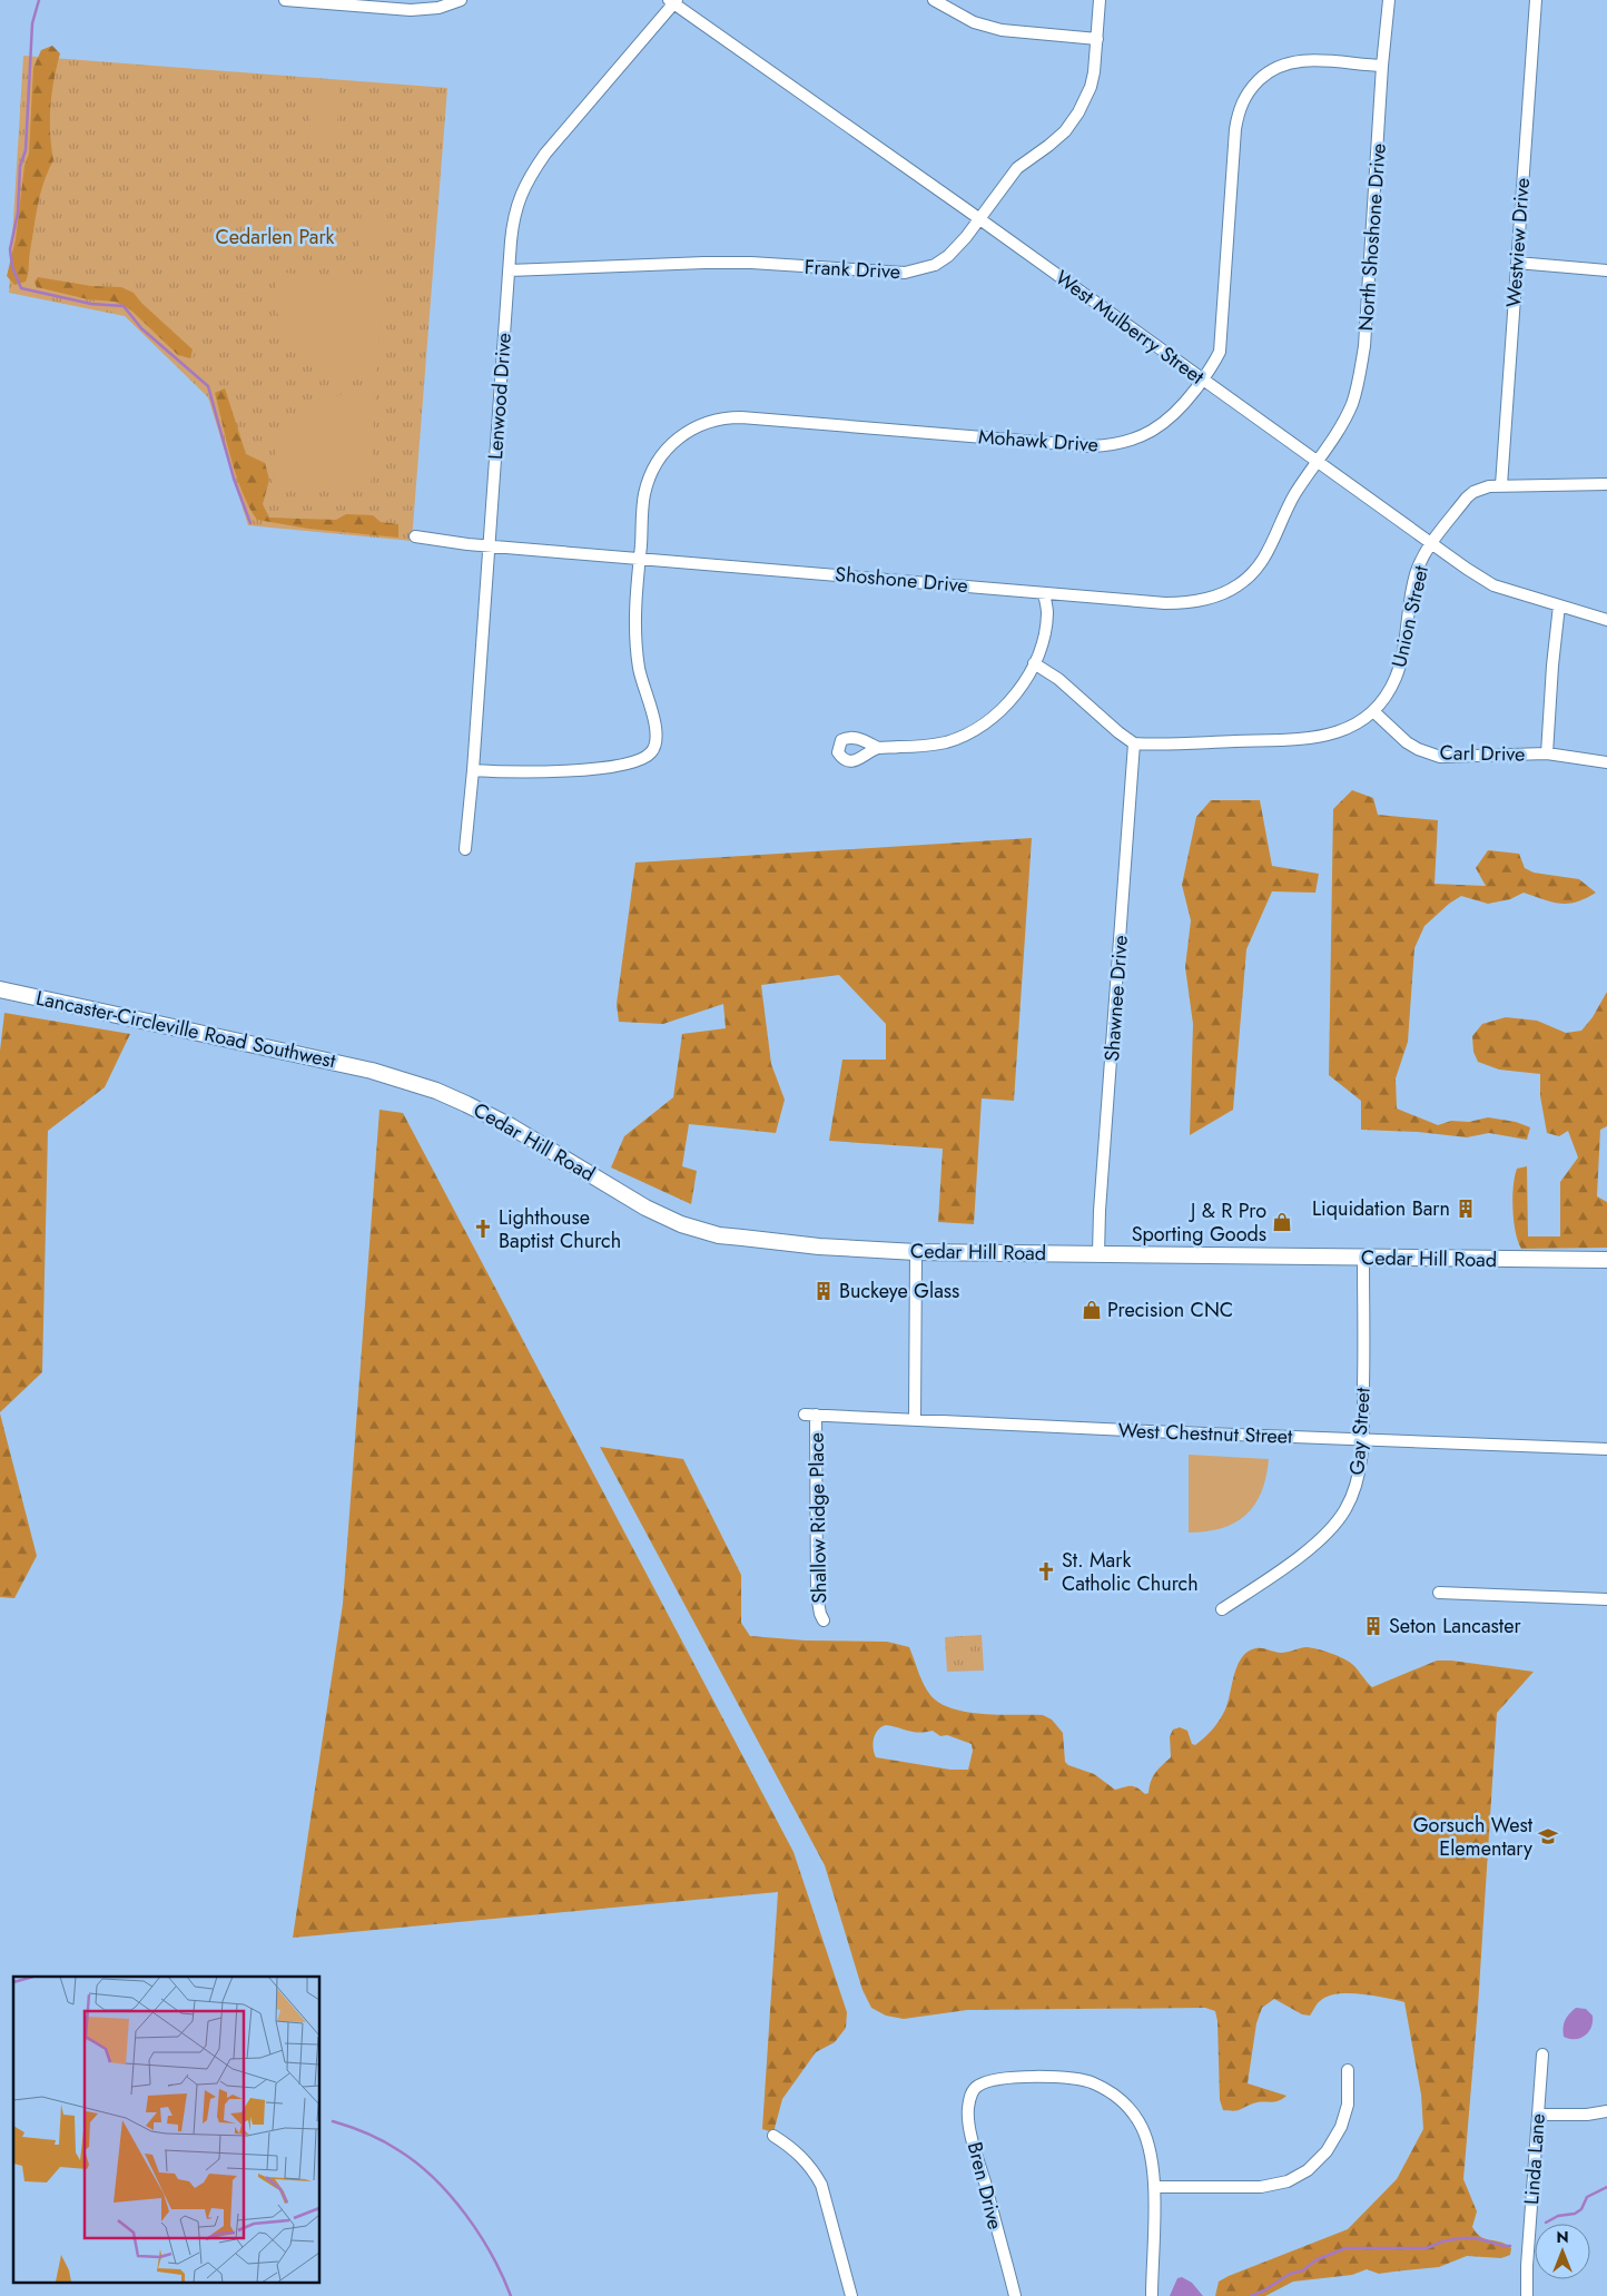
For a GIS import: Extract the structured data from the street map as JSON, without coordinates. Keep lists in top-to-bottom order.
{
  "streets": {
    "main road": ["Lancaster-Circleville Road Southwest", "Cedar Hill Road"],
    "street": [
      "North Shoshone Drive",
      "Westview Drive",
      "Frank Drive",
      "West Mulberry Street",
      "Lenwood Drive",
      "Mohawk Drive",
      "Shoshone Drive",
      "Union Street",
      "Carl Drive",
      "Shawnee Drive",
      "Gay Street",
      "West Chestnut Street",
      "Shallow Ridge Place",
      "Linda Lane",
      "Bren Drive"
    ]
  },
  "crossings": [
    ["North Shoshone Drive", "West Mulberry Street"],
    ["North Shoshone Drive", "Mohawk Drive"],
    ["North Shoshone Drive", "Shoshone Drive"],
    ["Westview Drive", "Union Street"],
    ["Frank Drive", "West Mulberry Street"],
    ["Frank Drive", "Lenwood Drive"],
    ["West Mulberry Street", "Lenwood Drive"],
    ["West Mulberry Street", "Mohawk Drive"],
    ["West Mulberry Street", "Shoshone Drive"],
    ["West Mulberry Street", "Union Street"],
    ["Lenwood Drive", "Mohawk Drive"],
    ["Lenwood Drive", "Shoshone Drive"],
    ["Mohawk Drive", "Shoshone Drive"],
    ["Union Street", "Carl Drive"],
    ["Union Street", "Shawnee Drive"],
    ["Shawnee Drive", "Cedar Hill Road"],
    ["Lancaster-Circleville Road Southwest", "Cedar Hill Road"],
    ["Cedar Hill Road", "Gay Street"],
    ["Gay Street", "West Chestnut Street"],
    ["West Chestnut Street", "Shallow Ridge Place"]
  ],
  "parks": ["Cedarlen Park"],
  "places": {
    "building": ["Liquidation Barn", "Buckeye Glass", "Seton Lancaster"],
    "shop": ["J & R Pro Sporting Goods", "Precision CNC"],
    "church": ["Lighthouse Baptist Church", "St. Mark Catholic Church"],
    "school or university": ["Gorsuch West Elementary"]
  },
  "north": "top"
}
